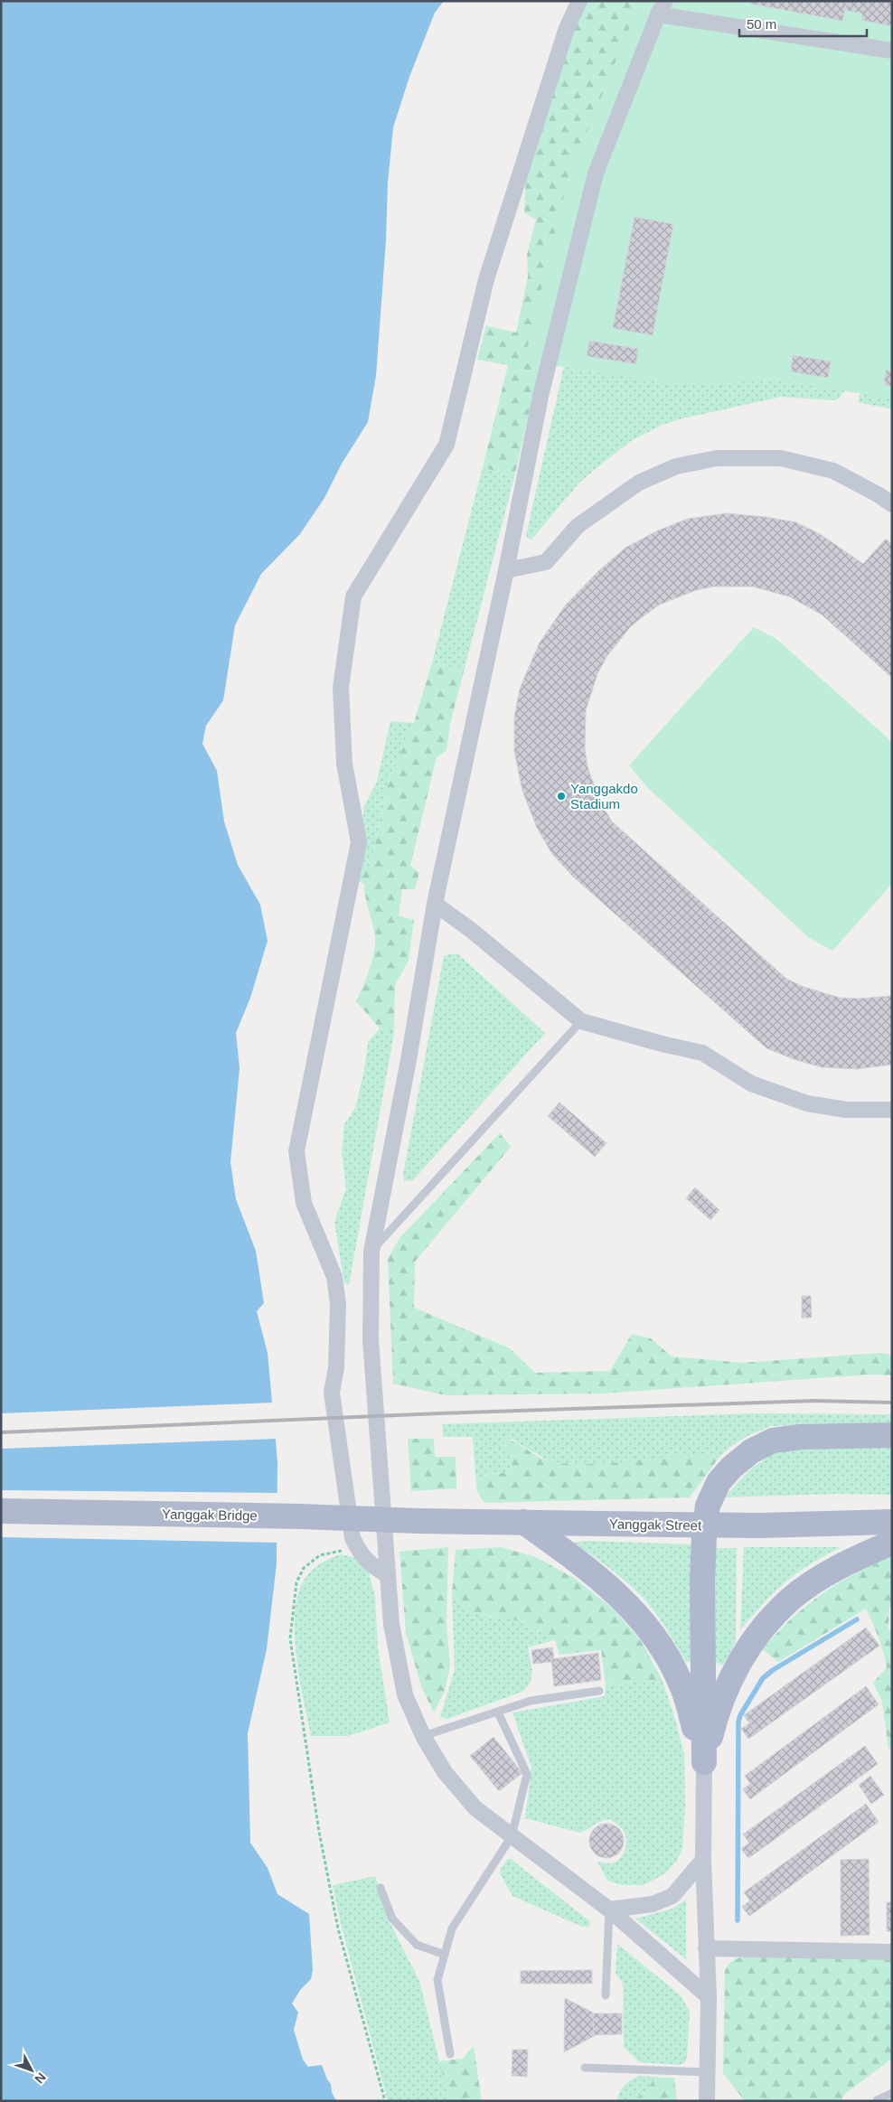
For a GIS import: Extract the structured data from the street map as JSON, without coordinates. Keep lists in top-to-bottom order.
{
  "streets": {
    "main road": ["Yanggak Bridge", "Yanggak Street"]
  },
  "crossings": [
    ["Yanggak Bridge", "Yanggak Street"]
  ],
  "places": ["Yanggakdo Stadium"],
  "scale_bar": "50 m",
  "north": "bottom right"
}
